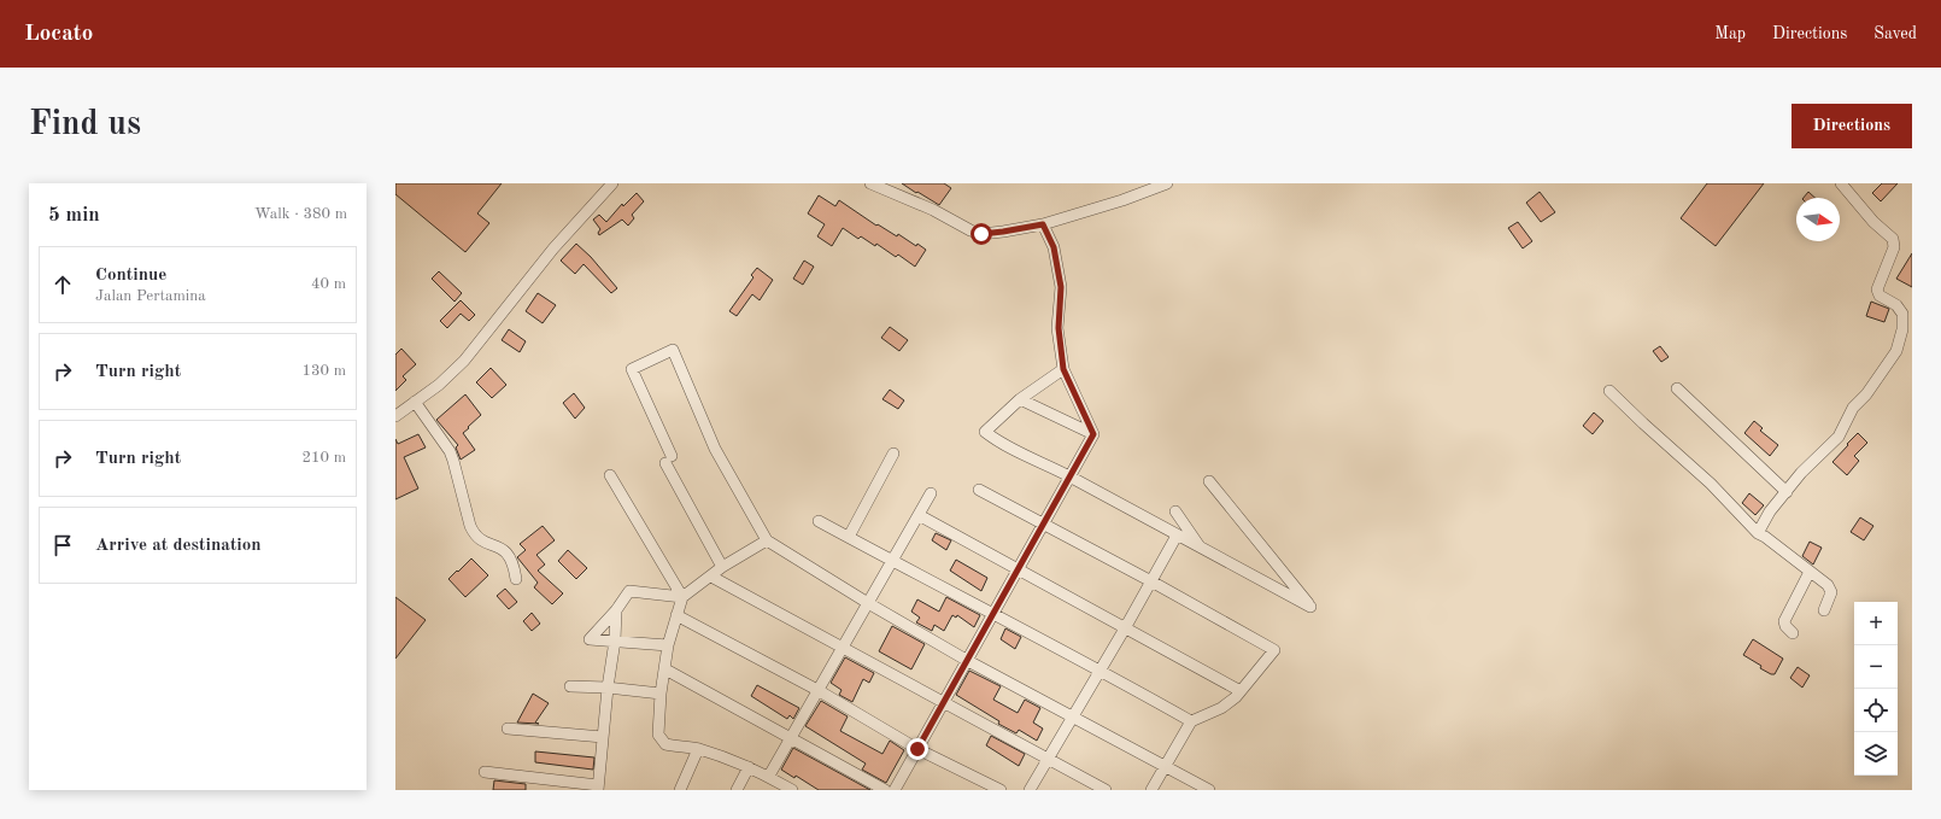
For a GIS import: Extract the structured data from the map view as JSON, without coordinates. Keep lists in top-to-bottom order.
{
  "north": "right",
  "page": {
    "header": "Locato",
    "nav": ["Map", "Directions", "Saved"],
    "buttons": "Directions",
    "title": "Find us",
    "heading": ["5 min", "Walk · 380 m"],
    "list": [
      ["Continue", "Jalan Pertamina", "40 m"],
      ["Turn right", "130 m"],
      ["Turn right", "210 m"],
      "Arrive at destination"
    ],
    "map_buttons": ["+", "−"]
  }
}
